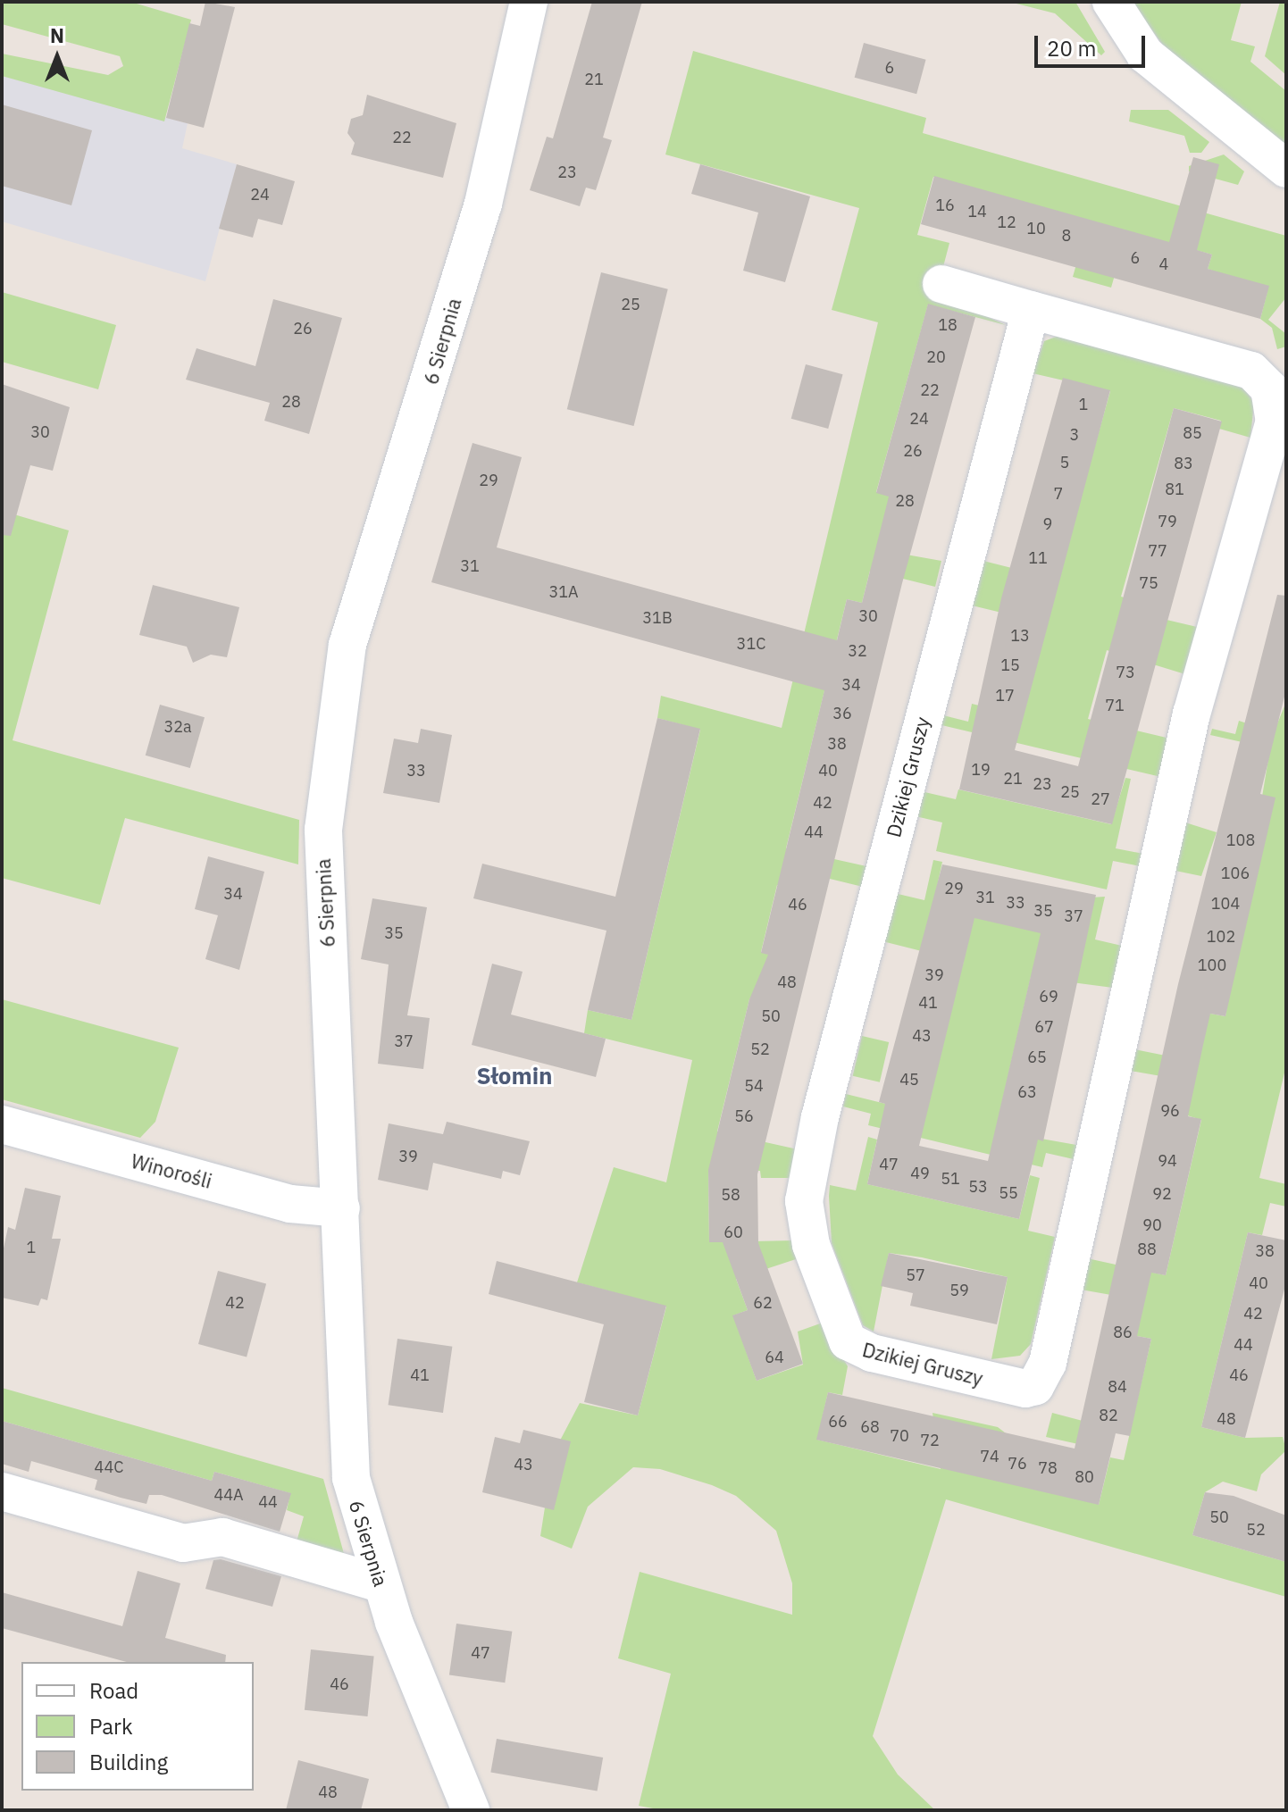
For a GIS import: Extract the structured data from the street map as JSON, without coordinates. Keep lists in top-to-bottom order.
{
  "streets": {
    "street": ["6 Sierpnia", "Dzikiej Gruszy", "Winorośli"]
  },
  "crossings": [
    ["6 Sierpnia", "Winorośli"]
  ],
  "districts": ["Słomin"],
  "house_numbers": [
    "6",
    "21",
    "22",
    "23",
    "24",
    "16",
    "14",
    "12",
    "10",
    "8",
    "6",
    "4",
    "25",
    "18",
    "26",
    "20",
    "22",
    "28",
    "1",
    "24",
    "30",
    "85",
    "3",
    "26",
    "5",
    "83",
    "29",
    "81",
    "7",
    "28",
    "79",
    "9",
    "77",
    "11",
    "31",
    "75",
    "31A",
    "30",
    "31B",
    "13",
    "31C",
    "32",
    "15",
    "73",
    "34",
    "17",
    "71",
    "36",
    "32a",
    "38",
    "19",
    "33",
    "40",
    "21",
    "23",
    "25",
    "27",
    "42",
    "44",
    "108",
    "106",
    "29",
    "34",
    "31",
    "33",
    "104",
    "46",
    "35",
    "37",
    "35",
    "102",
    "100",
    "39",
    "48",
    "69",
    "41",
    "50",
    "67",
    "43",
    "37",
    "52",
    "65",
    "45",
    "54",
    "63",
    "96",
    "56",
    "39",
    "94",
    "47",
    "49",
    "51",
    "53",
    "55",
    "92",
    "58",
    "90",
    "60",
    "1",
    "88",
    "38",
    "57",
    "40",
    "59",
    "42",
    "62",
    "42",
    "86",
    "44",
    "64",
    "41",
    "46",
    "84",
    "82",
    "48",
    "66",
    "68",
    "70",
    "72",
    "74",
    "76",
    "43",
    "44C",
    "78",
    "80",
    "44A",
    "44",
    "50",
    "52",
    "47",
    "46",
    "48"
  ],
  "legend": ["Road", "Park", "Building"],
  "scale_bar": "20 m",
  "north": "top"
}
